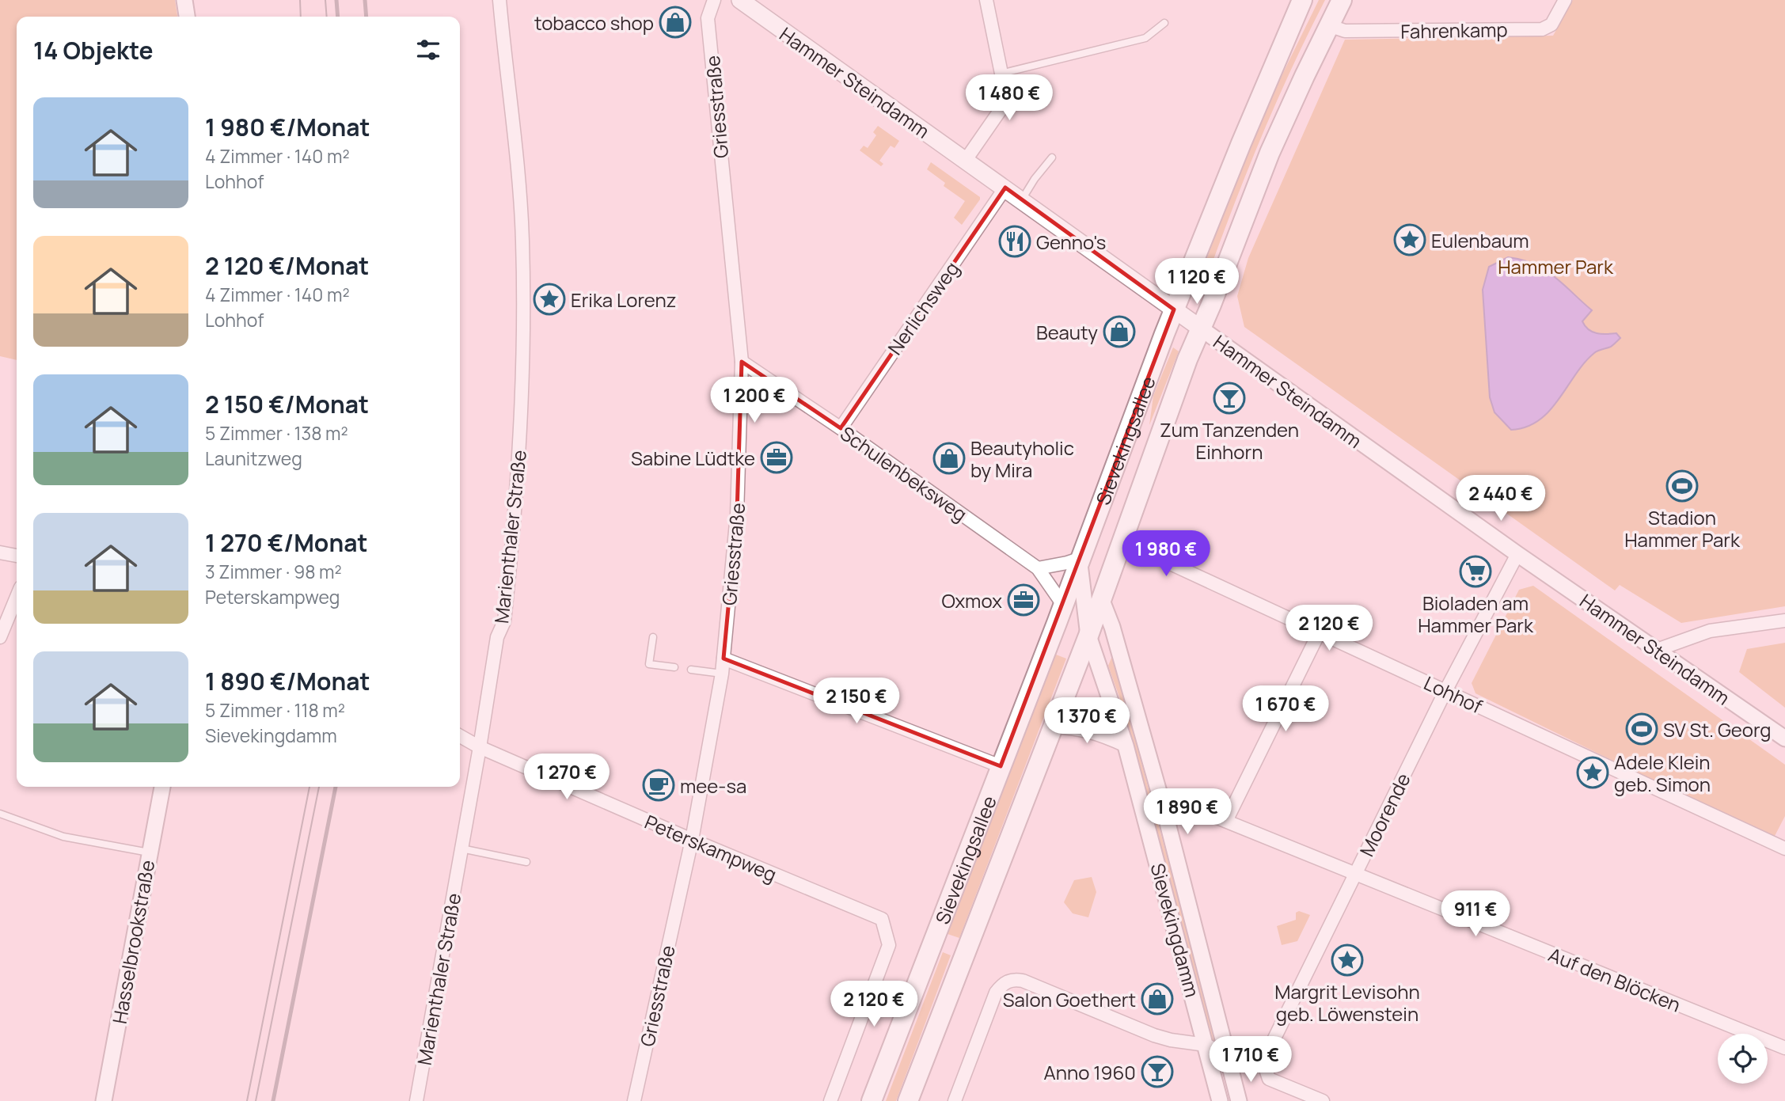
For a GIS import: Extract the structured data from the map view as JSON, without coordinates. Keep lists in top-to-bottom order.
{
  "streets": {
    "main road": ["Hammer Steindamm", "Sievekingsallee"],
    "street": [
      "Fahrenkamp",
      "Griesstraße",
      "Nerlichsweg",
      "Schulenbeksweg",
      "Marienthaler Straße",
      "Lohhof",
      "Moorende",
      "Peterskampweg",
      "Sievekingdamm",
      "Hasselbrookstraße",
      "Auf den Blöcken"
    ]
  },
  "crossings": [
    ["Fahrenkamp", "Sievekingsallee"],
    ["Hammer Steindamm", "Nerlichsweg"],
    ["Hammer Steindamm", "Sievekingsallee"],
    ["Hammer Steindamm", "Moorende"],
    ["Griesstraße", "Schulenbeksweg"],
    ["Griesstraße", "Peterskampweg"],
    ["Nerlichsweg", "Schulenbeksweg"],
    ["Sievekingsallee", "Schulenbeksweg"],
    ["Sievekingsallee", "Lohhof"],
    ["Sievekingsallee", "Sievekingdamm"],
    ["Marienthaler Straße", "Peterskampweg"],
    ["Lohhof", "Moorende"],
    ["Moorende", "Auf den Blöcken"],
    ["Sievekingdamm", "Auf den Blöcken"]
  ],
  "parks": ["Hammer Park"],
  "places": {
    "shop": [
      "tobacco shop",
      "Beauty",
      "Beautyholic by Mira",
      "Salon Goethert"
    ],
    "place": [
      "Eulenbaum",
      "Erika Lorenz",
      "Adele Klein geb. Simon",
      "Margrit Levisohn geb. Löwenstein"
    ],
    "restaurant": ["Genno's"],
    "bar": ["Zum Tanzenden Einhorn", "Anno 1960"],
    "office": ["Sabine Lüdtke", "Oxmox"],
    "sports": ["Stadion Hammer Park", "SV St. Georg"],
    "supermarket": ["Bioladen am Hammer Park"],
    "cafe": ["mee-sa"]
  },
  "page": {
    "heading": "14 Objekte",
    "price": [
      "1 480 €",
      "1 120 €",
      "1 200 €",
      "2 440 €",
      "1 980 €",
      "2 120 €",
      "2 150 €",
      "1 670 €",
      "1 370 €",
      "1 270 €",
      "1 890 €",
      "911 €",
      "2 120 €",
      "1 710 €"
    ],
    "list": [
      {
        "name": "1 980 €/Monat",
        "note": "4 Zimmer · 140 m² · Lohhof"
      },
      {
        "name": "2 120 €/Monat",
        "note": "4 Zimmer · 140 m² · Lohhof"
      },
      {
        "name": "2 150 €/Monat",
        "note": "5 Zimmer · 138 m² · Launitzweg"
      },
      {
        "name": "1 270 €/Monat",
        "note": "3 Zimmer · 98 m² · Peterskampweg"
      },
      {
        "name": "1 890 €/Monat",
        "note": "5 Zimmer · 118 m² · Sievekingdamm"
      }
    ]
  }
}
